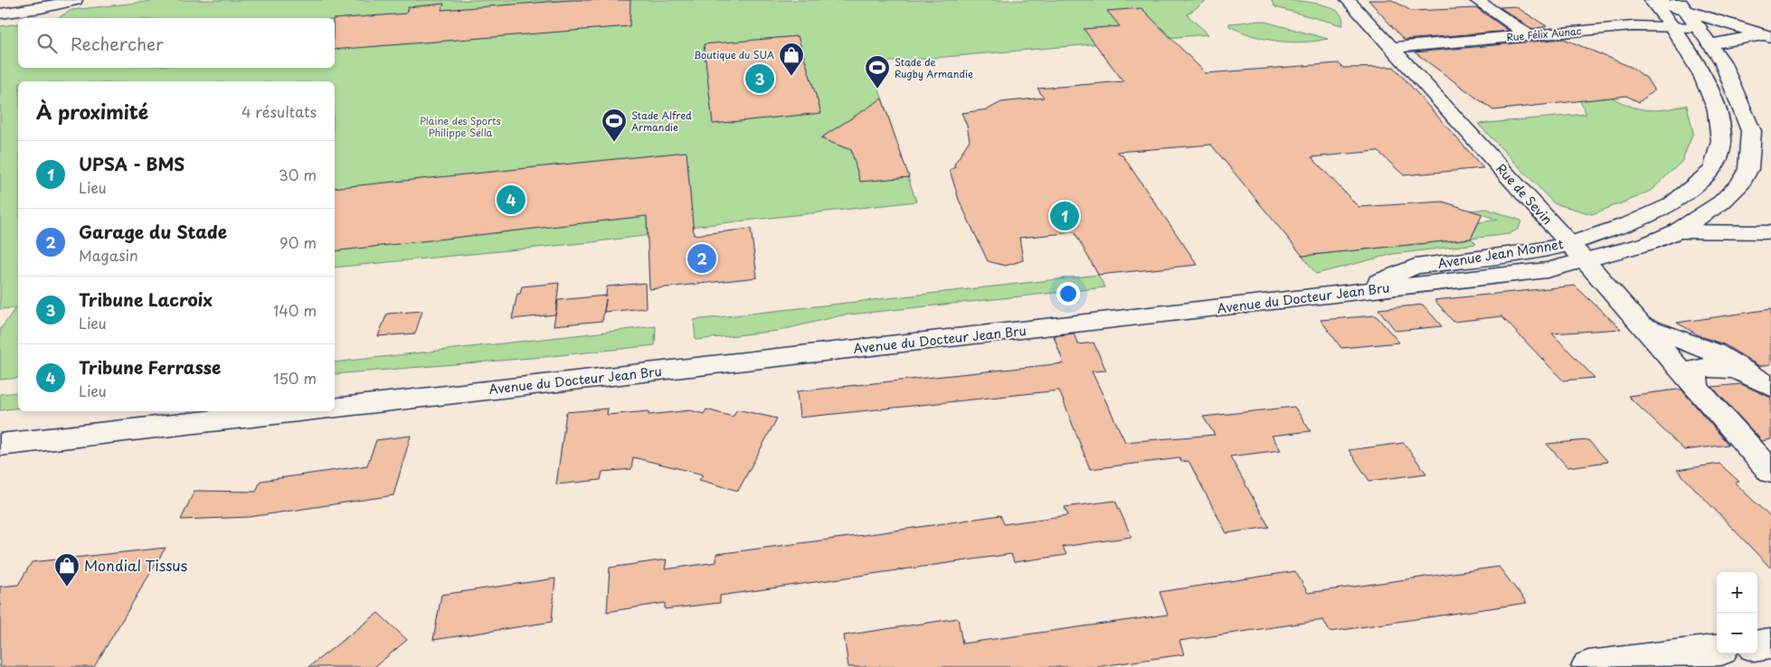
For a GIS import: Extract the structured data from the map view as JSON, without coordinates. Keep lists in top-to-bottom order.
{
  "streets": {
    "main road": [
      "Rue Félix Aunac",
      "Rue de Sevin",
      "Avenue Jean Monnet",
      "Avenue du Docteur Jean Bru"
    ]
  },
  "crossings": [
    ["Rue Félix Aunac", "Rue de Sevin"],
    ["Rue Félix Aunac", "Avenue Jean Monnet"],
    ["Rue de Sevin", "Avenue Jean Monnet"],
    ["Avenue Jean Monnet", "Avenue du Docteur Jean Bru"]
  ],
  "parks": ["Plaine des Sports Philippe Sella"],
  "places": {
    "shop": ["Boutique du SUA", "Mondial Tissus"],
    "sports": ["Stade de Rugby Armandie", "Stade Alfred Armandie"]
  },
  "page": {
    "search": "Rechercher",
    "pins": [
      "3",
      "4",
      "1",
      "2"
    ],
    "heading": ["À proximité", "4 résultats"],
    "list": [
      {
        "mark": "1",
        "name": "UPSA - BMS",
        "note": "Lieu",
        "value": "30 m"
      },
      {
        "mark": "2",
        "name": "Garage du Stade",
        "note": "Magasin",
        "value": "90 m"
      },
      {
        "mark": "3",
        "name": "Tribune Lacroix",
        "note": "Lieu",
        "value": "140 m"
      },
      {
        "mark": "4",
        "name": "Tribune Ferrasse",
        "note": "Lieu",
        "value": "150 m"
      }
    ],
    "map_buttons": ["+", "−"]
  }
}
